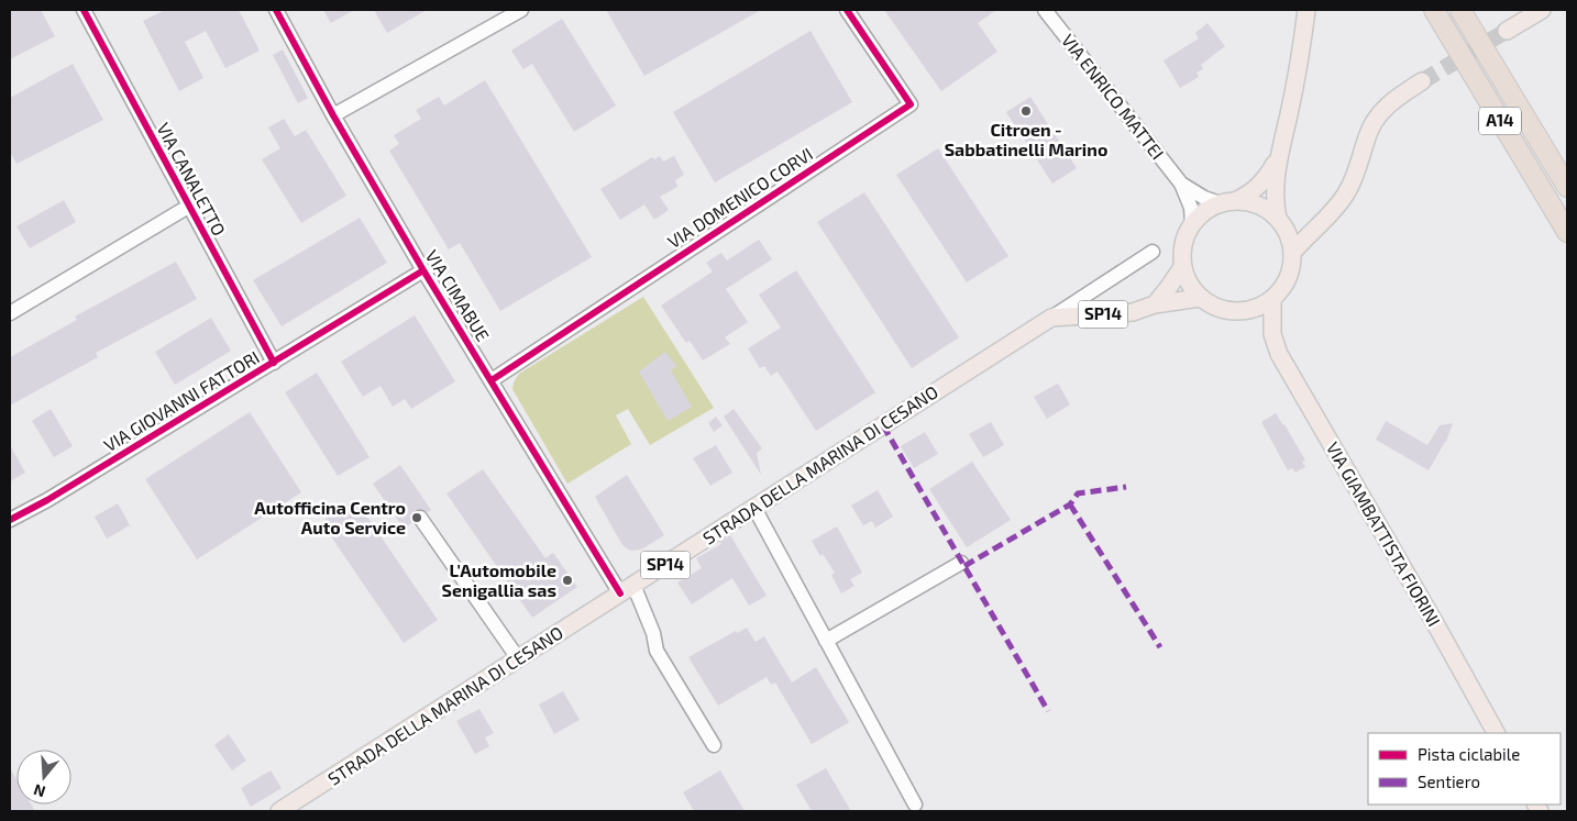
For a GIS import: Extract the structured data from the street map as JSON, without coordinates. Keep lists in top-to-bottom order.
{
  "streets": {
    "highway": ["A14"],
    "main road": ["SP14", "STRADA DELLA MARINA DI CESANO", "VIA GIAMBATTISTA FIORINI"],
    "street": [
      "VIA ENRICO MATTEI",
      "VIA CANALETTO",
      "VIA DOMENICO CORVI",
      "VIA CIMABUE",
      "VIA GIOVANNI FATTORI"
    ]
  },
  "crossings": [
    ["VIA ENRICO MATTEI", "SP14"],
    ["VIA ENRICO MATTEI", "STRADA DELLA MARINA DI CESANO"],
    ["VIA ENRICO MATTEI", "VIA GIAMBATTISTA FIORINI"],
    ["VIA CANALETTO", "VIA GIOVANNI FATTORI"],
    ["VIA DOMENICO CORVI", "VIA CIMABUE"],
    ["VIA CIMABUE", "VIA GIOVANNI FATTORI"],
    ["VIA CIMABUE", "STRADA DELLA MARINA DI CESANO"],
    ["SP14", "STRADA DELLA MARINA DI CESANO"],
    ["SP14", "VIA GIAMBATTISTA FIORINI"],
    ["STRADA DELLA MARINA DI CESANO", "VIA GIAMBATTISTA FIORINI"]
  ],
  "places": ["Citroen - Sabbatinelli Marino", "Autofficina Centro Auto Service", "L'Automobile Senigallia sas"],
  "legend": ["Pista ciclabile", "Sentiero"],
  "north": "bottom"
}
